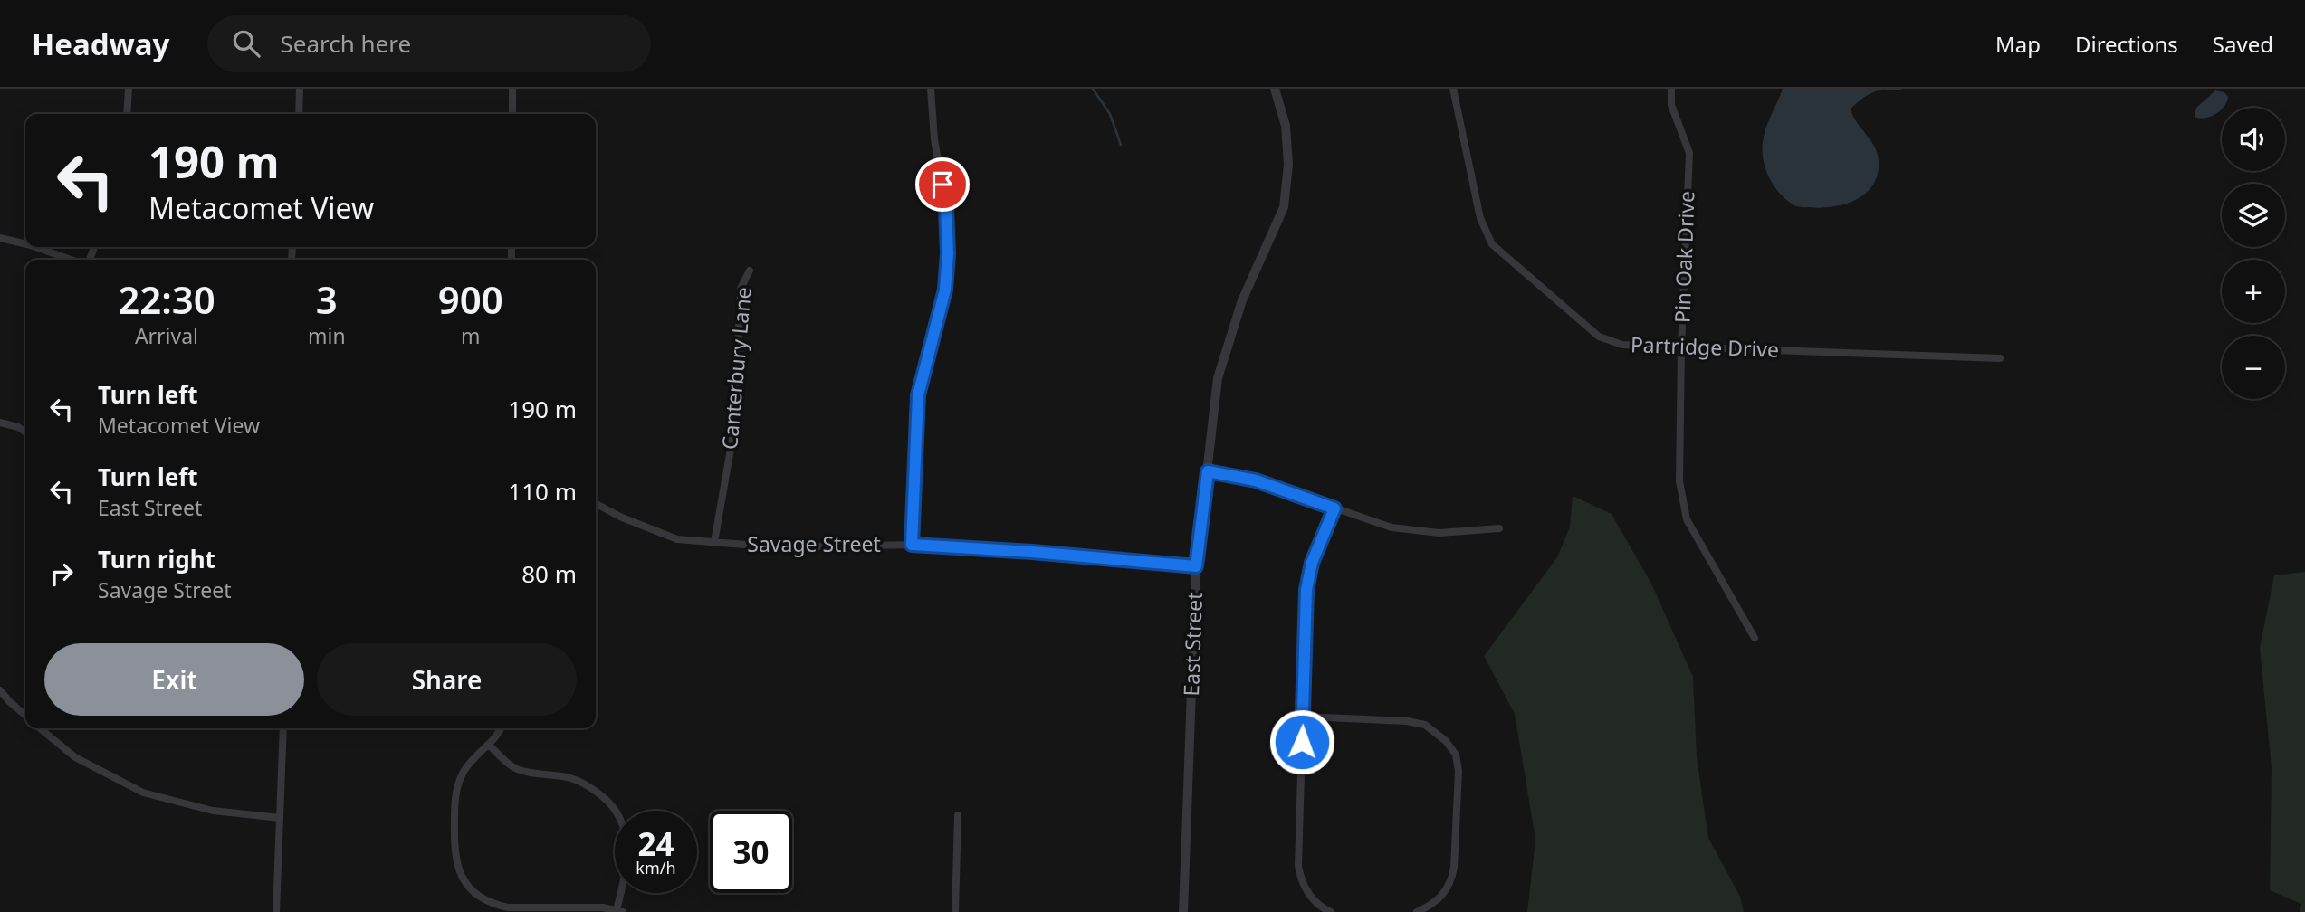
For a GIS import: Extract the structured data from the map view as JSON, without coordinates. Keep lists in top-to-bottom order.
{
  "streets": {
    "street": [
      "Pin Oak Drive",
      "Partridge Drive",
      "Canterbury Lane",
      "Savage Street",
      "East Street"
    ]
  },
  "crossings": [
    ["Pin Oak Drive", "Partridge Drive"],
    ["Canterbury Lane", "Savage Street"],
    ["Savage Street", "East Street"]
  ],
  "page": {
    "header": "Headway",
    "search": "Search here",
    "nav": ["Map", "Directions", "Saved"],
    "map_buttons": ["+", "−"],
    "turn": ["190 m", "Metacomet View"],
    "eta": [
      "22:30",
      "Arrival",
      "3",
      "min",
      "900",
      "m"
    ],
    "list": [
      {
        "name": "Turn left",
        "note": "Metacomet View",
        "value": "190 m"
      },
      {
        "name": "Turn left",
        "note": "East Street",
        "value": "110 m"
      },
      {
        "name": "Turn right",
        "note": "Savage Street",
        "value": "80 m"
      }
    ],
    "buttons": ["Exit", "Share"],
    "speed": "24 km/h",
    "limit": "30"
  }
}
